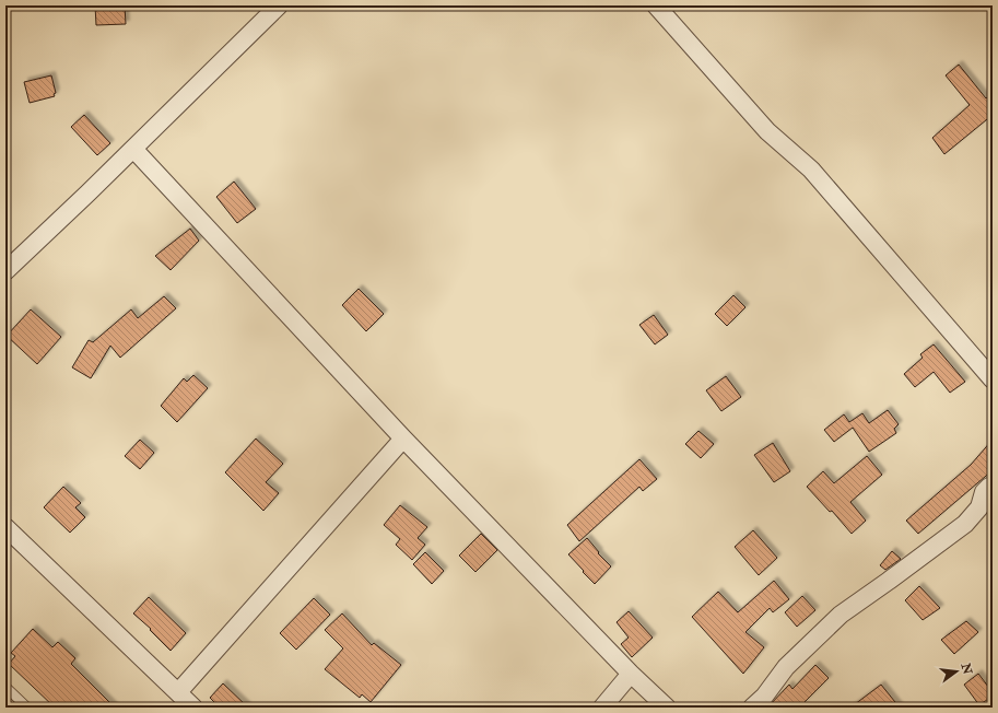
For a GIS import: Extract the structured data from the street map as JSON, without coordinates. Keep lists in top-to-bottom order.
{
  "north": "right"
}
